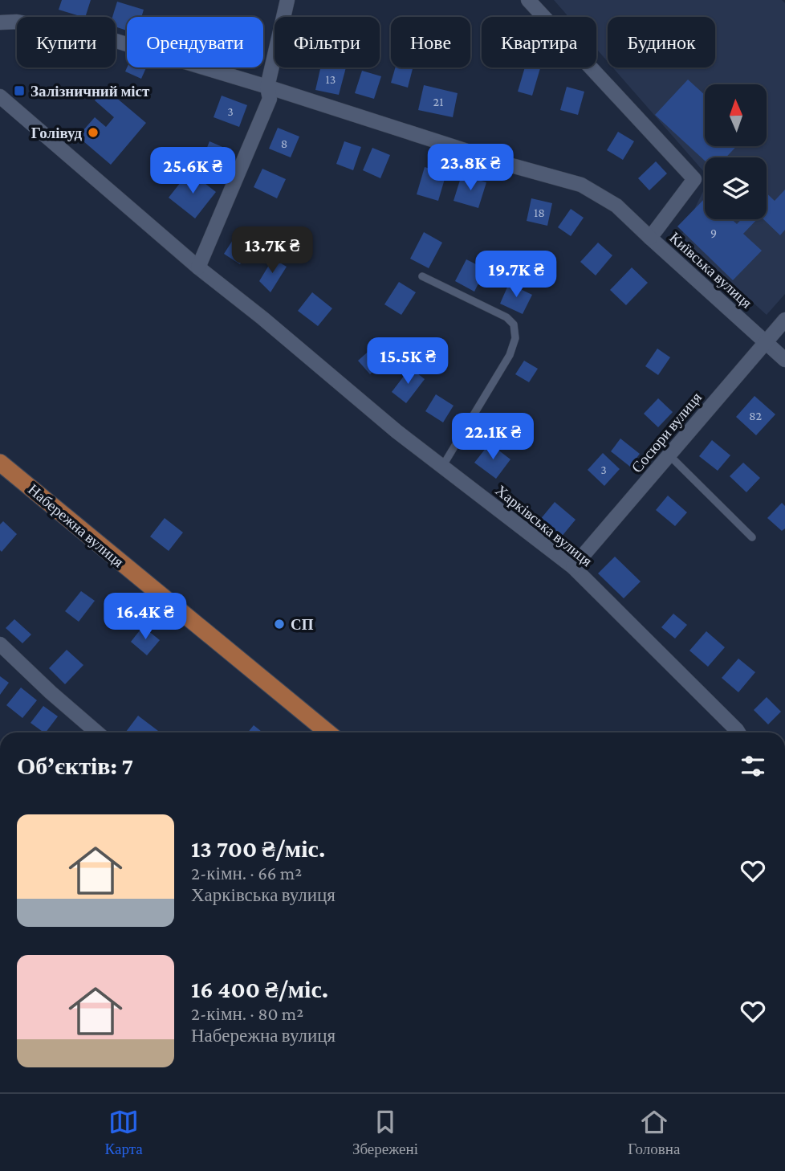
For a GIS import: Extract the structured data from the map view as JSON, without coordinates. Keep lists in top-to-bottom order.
{
  "streets": {
    "main road": ["Набережна вулиця"],
    "street": ["Київська вулиця", "Сосюри вулиця", "Харківська вулиця"]
  },
  "crossings": [
    ["Київська вулиця", "Сосюри вулиця"],
    ["Сосюри вулиця", "Харківська вулиця"]
  ],
  "places": {
    "transit": ["Залізничний міст"],
    "other": ["Голівуд", "СП"]
  },
  "house_numbers": [
    "13",
    "21",
    "3",
    "8",
    "18",
    "9",
    "82",
    "3"
  ],
  "north": "top",
  "page": {
    "chip": [
      "Купити",
      "Орендувати",
      "Фільтри",
      "Нове",
      "Квартира",
      "Будинок"
    ],
    "price": [
      "23.8K ₴",
      "25.6K ₴",
      "13.7K ₴",
      "19.7K ₴",
      "15.5K ₴",
      "22.1K ₴",
      "16.4K ₴"
    ],
    "heading": "Об’єктів: 7",
    "list": [
      {
        "name": "13 700 ₴/міс.",
        "note": "2-кімн. · 66 m² · Харківська вулиця"
      },
      {
        "name": "16 400 ₴/міс.",
        "note": "2-кімн. · 80 m² · Набережна вулиця"
      }
    ],
    "tabs": ["Карта", "Збережені", "Головна"]
  }
}
